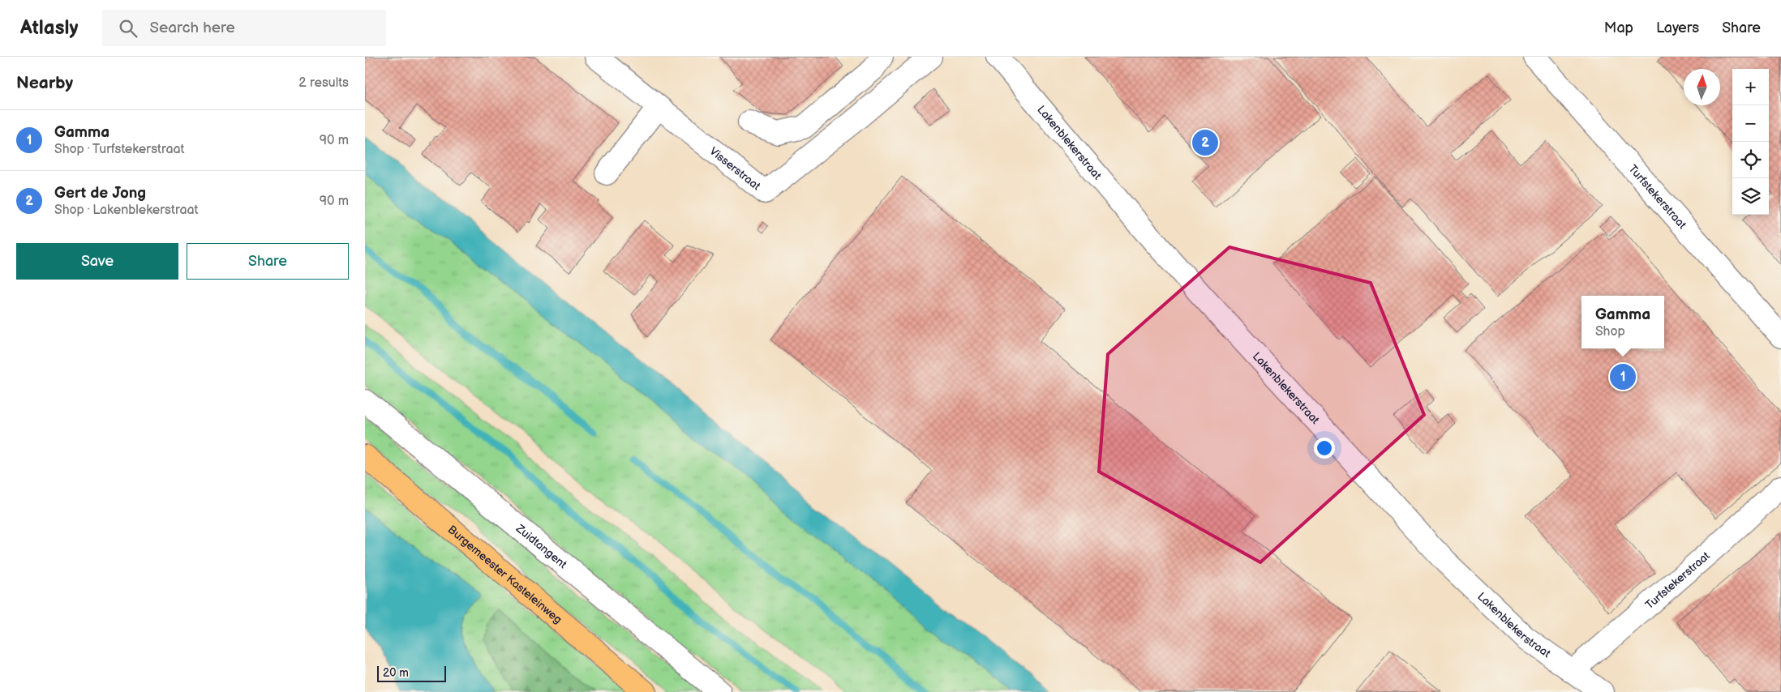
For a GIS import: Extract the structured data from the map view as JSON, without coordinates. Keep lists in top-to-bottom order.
{
  "streets": {
    "main road": ["Burgemeester Kasteleinweg"],
    "street": [
      "Lakenblekerstraat",
      "Visserstraat",
      "Turfstekerstraat",
      "Zuidtangent"
    ]
  },
  "crossings": [
    ["Lakenblekerstraat", "Turfstekerstraat"]
  ],
  "scale_bar": "20 m",
  "north": "top",
  "page": {
    "header": "Atlasly",
    "search": "Search here",
    "nav": ["Map", "Layers", "Share"],
    "heading": ["Nearby", "2 results"],
    "map_buttons": ["+", "−"],
    "list": [
      {
        "mark": "1",
        "name": "Gamma",
        "note": "Shop · Turfstekerstraat",
        "value": "90 m"
      },
      {
        "mark": "2",
        "name": "Gert de Jong",
        "note": "Shop · Lakenblekerstraat",
        "value": "90 m"
      }
    ],
    "pins": ["2", "1"],
    "buttons": ["Save", "Share"],
    "popup": ["Gamma", "Shop"],
    "scale": "20 m"
  }
}
